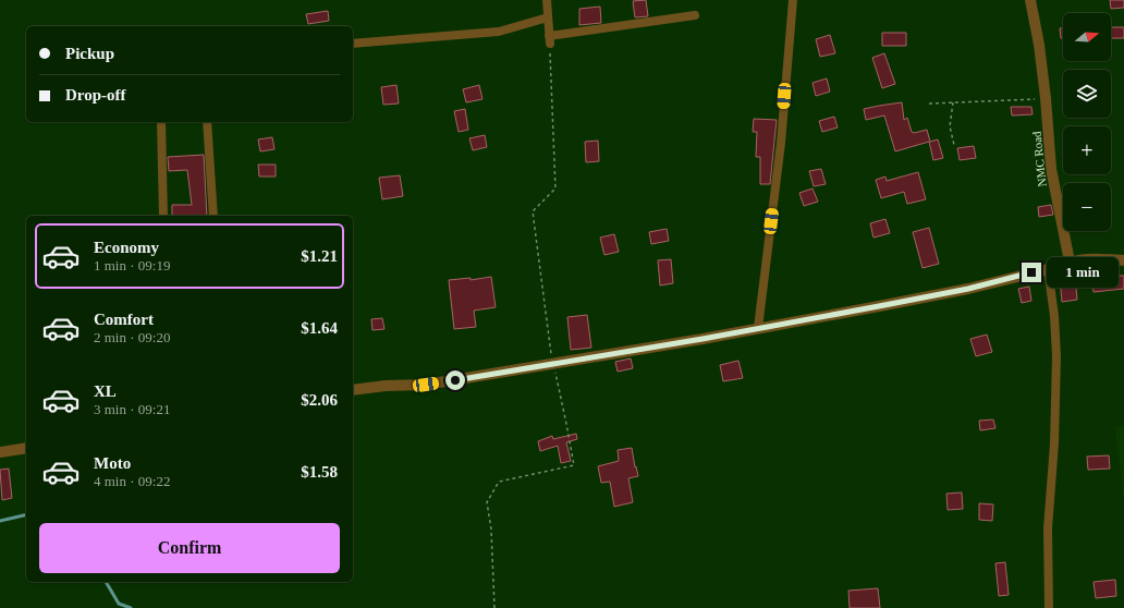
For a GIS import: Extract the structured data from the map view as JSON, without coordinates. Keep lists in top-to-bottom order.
{
  "streets": {
    "street": ["NMC Road"]
  },
  "north": "right",
  "page": {
    "map_buttons": ["+", "−"],
    "banner": ["Pickup", "Drop-off"],
    "list": [
      {
        "name": "Economy",
        "note": "1 min · 09:19",
        "value": "$1.21"
      },
      {
        "name": "Comfort",
        "note": "2 min · 09:20",
        "value": "$1.64"
      },
      {
        "name": "XL",
        "note": "3 min · 09:21",
        "value": "$2.06"
      },
      {
        "name": "Moto",
        "note": "4 min · 09:22",
        "value": "$1.58"
      }
    ],
    "bubble": "1 min",
    "buttons": "Confirm"
  }
}
